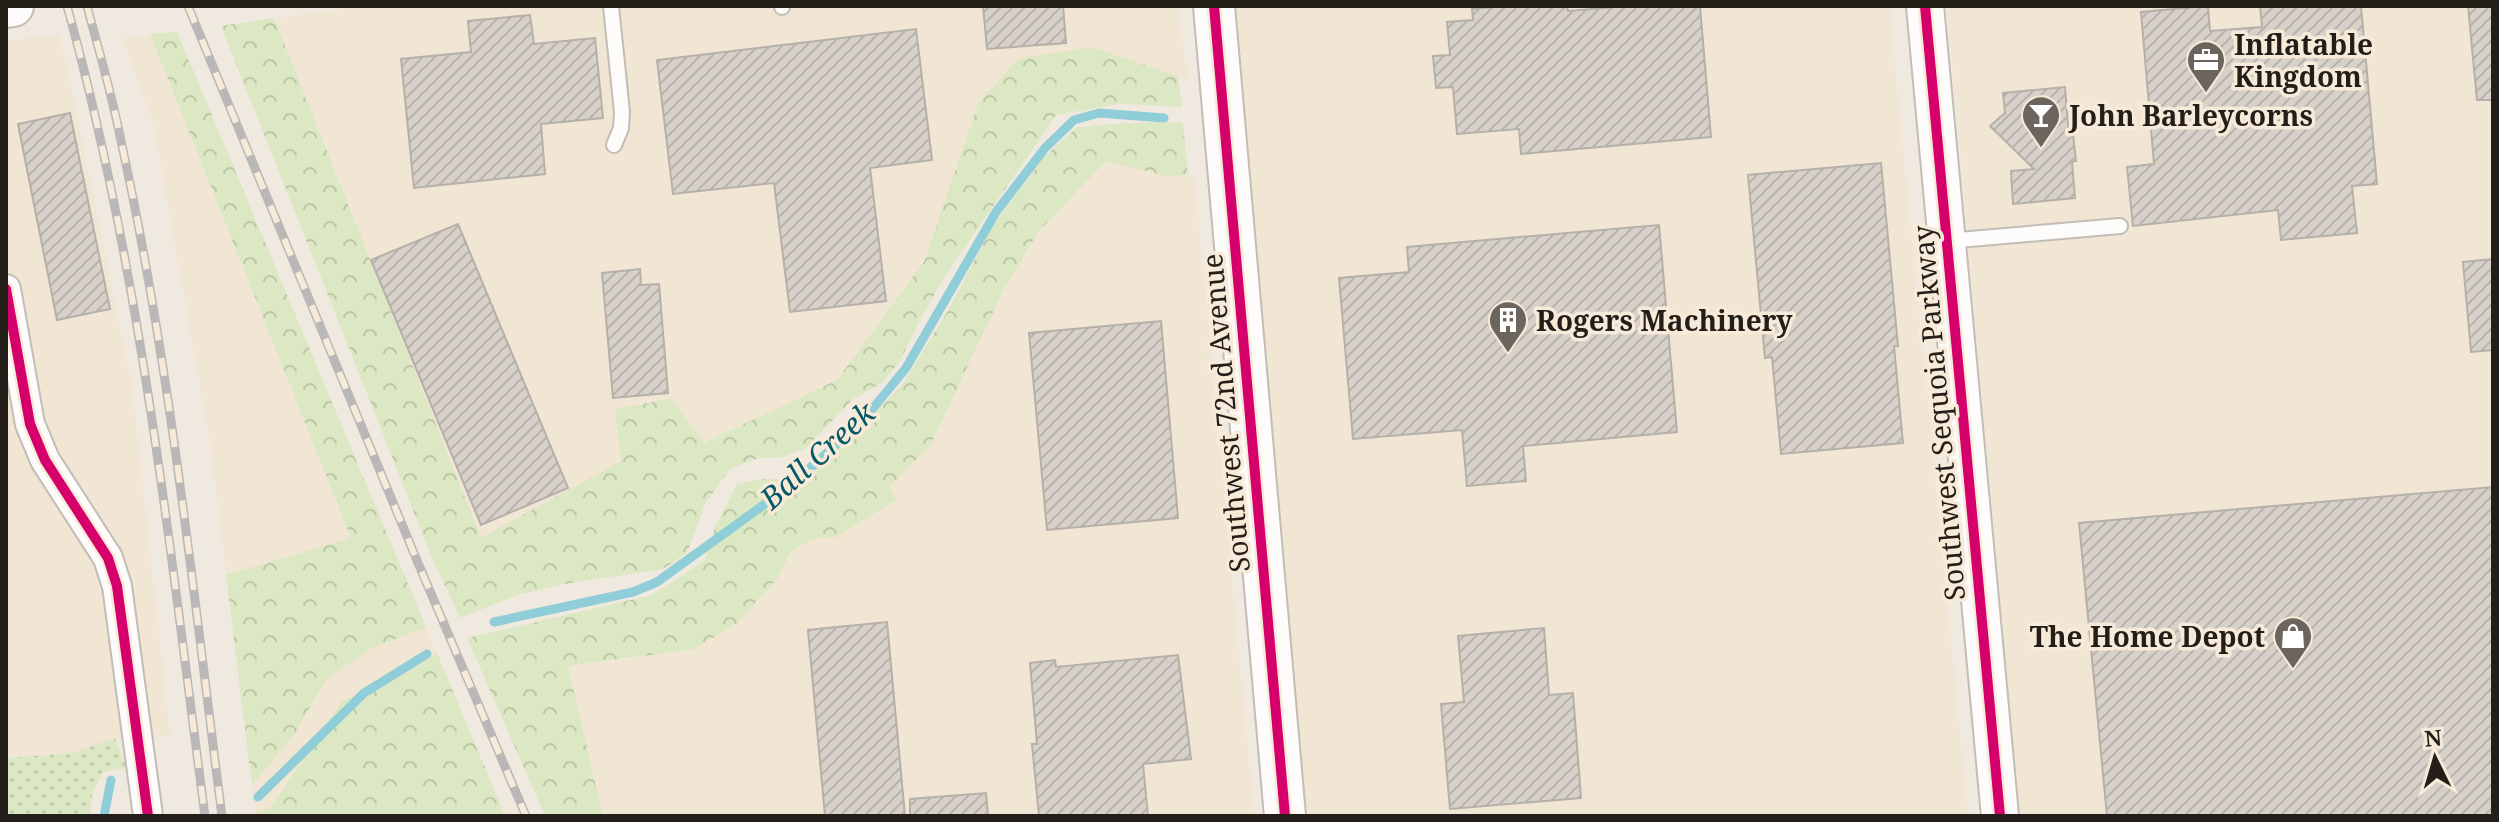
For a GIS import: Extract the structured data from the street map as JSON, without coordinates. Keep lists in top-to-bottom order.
{
  "streets": {
    "main road": ["Southwest 72nd Avenue"],
    "street": ["Southwest Sequoia Parkway"]
  },
  "water": ["Ball Creek"],
  "places": {
    "office": ["Inflatable Kingdom"],
    "bar": ["John Barleycorns"],
    "building": ["Rogers Machinery"],
    "shop": ["The Home Depot"]
  },
  "north": "top"
}
